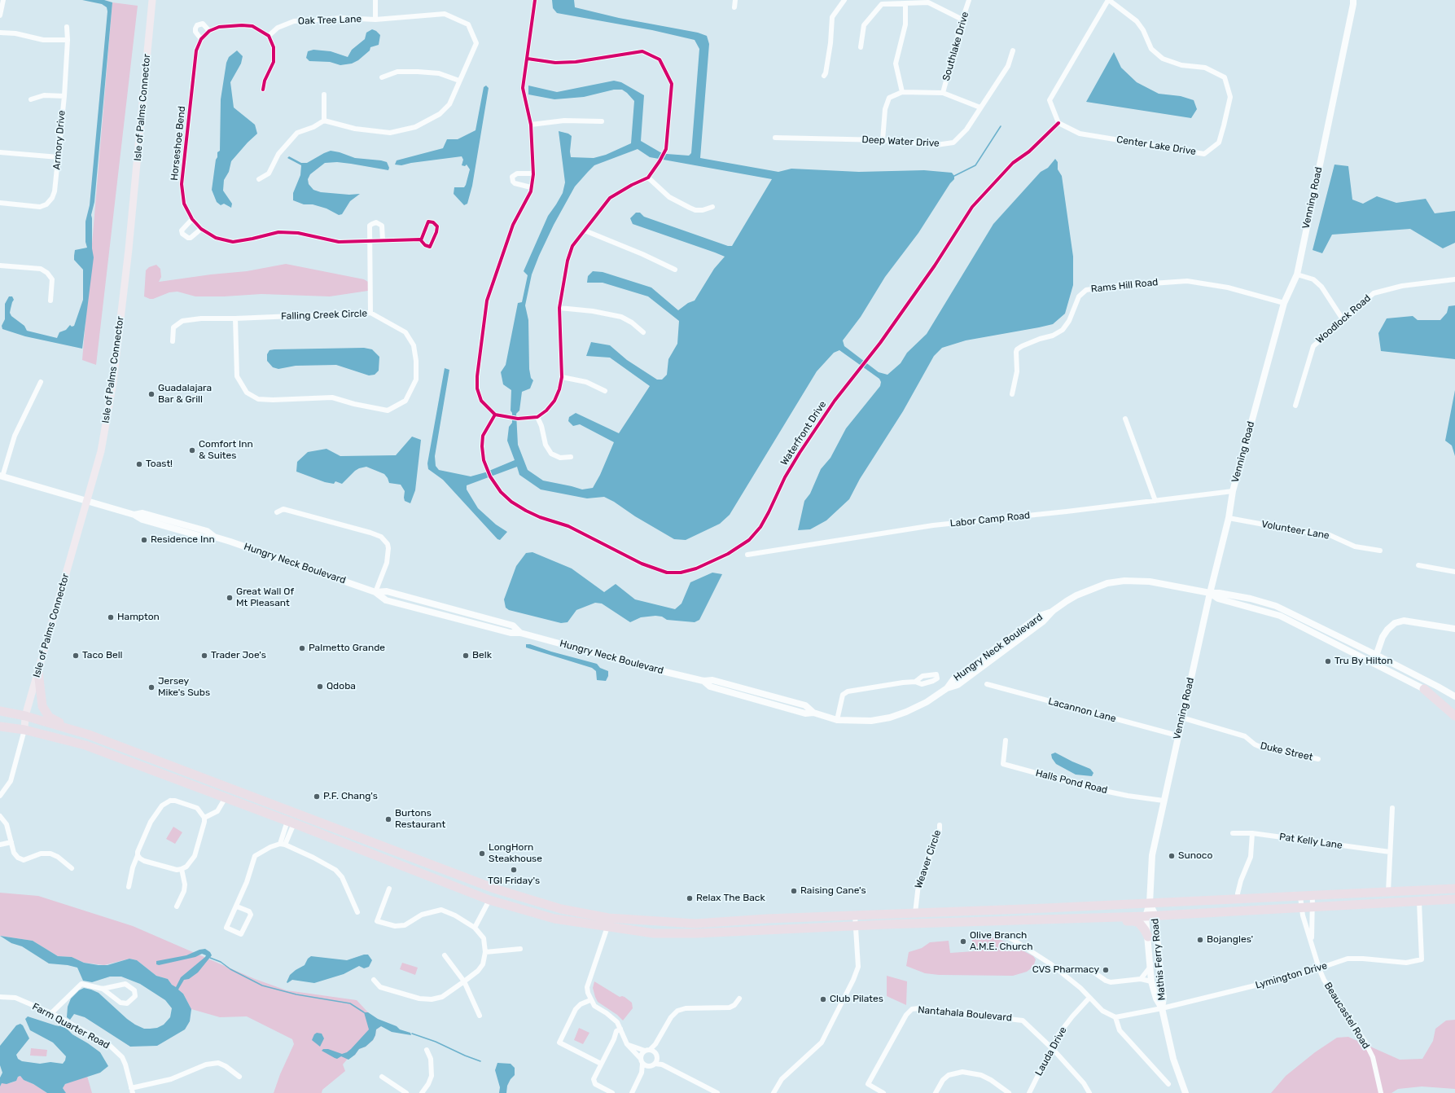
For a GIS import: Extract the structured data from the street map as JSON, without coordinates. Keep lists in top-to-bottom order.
{
  "streets": {
    "main road": [
      "Isle of Palms Connector",
      "Venning Road",
      "Hungry Neck Boulevard",
      "Mathis Ferry Road"
    ],
    "street": [
      "Oak Tree Lane",
      "Southlake Drive",
      "Armory Drive",
      "Deep Water Drive",
      "Horseshoe Bend",
      "Center Lake Drive",
      "Rams Hill Road",
      "Falling Creek Circle",
      "Woodlock Road",
      "Waterfront Drive",
      "Labor Camp Road",
      "Volunteer Lane",
      "Lacannon Lane",
      "Duke Street",
      "Halls Pond Road",
      "Pat Kelly Lane",
      "Weaver Circle",
      "Lymington Drive",
      "Nantahala Boulevard",
      "Beaucastel Road",
      "Farm Quarter Road",
      "Lauda Drive"
    ]
  },
  "crossings": [
    ["Oak Tree Lane", "Horseshoe Bend"],
    ["Southlake Drive", "Deep Water Drive"],
    ["Isle of Palms Connector", "Hungry Neck Boulevard"],
    ["Center Lake Drive", "Waterfront Drive"],
    ["Venning Road", "Rams Hill Road"],
    ["Venning Road", "Labor Camp Road"],
    ["Venning Road", "Volunteer Lane"],
    ["Venning Road", "Hungry Neck Boulevard"],
    ["Venning Road", "Lacannon Lane"],
    ["Venning Road", "Duke Street"],
    ["Venning Road", "Halls Pond Road"],
    ["Venning Road", "Mathis Ferry Road"],
    ["Mathis Ferry Road", "Lymington Drive"],
    ["Lymington Drive", "Beaucastel Road"],
    ["Nantahala Boulevard", "Lauda Drive"]
  ],
  "places": [
    "Guadalajara Bar & Grill",
    "Comfort Inn & Suites",
    "Toast!",
    "Residence Inn",
    "Great Wall Of Mt Pleasant",
    "Hampton",
    "Palmetto Grande",
    "Taco Bell",
    "Trader Joe's",
    "Belk",
    "Tru By Hilton",
    "Qdoba",
    "Jersey Mike's Subs",
    "P.F. Chang's",
    "Burtons Restaurant",
    "LongHorn Steakhouse",
    "Sunoco",
    "TGI Friday's",
    "Raising Cane's",
    "Relax The Back",
    "Bojangles'",
    "Olive Branch A.M.E. Church",
    "CVS Pharmacy",
    "Club Pilates"
  ]
}
